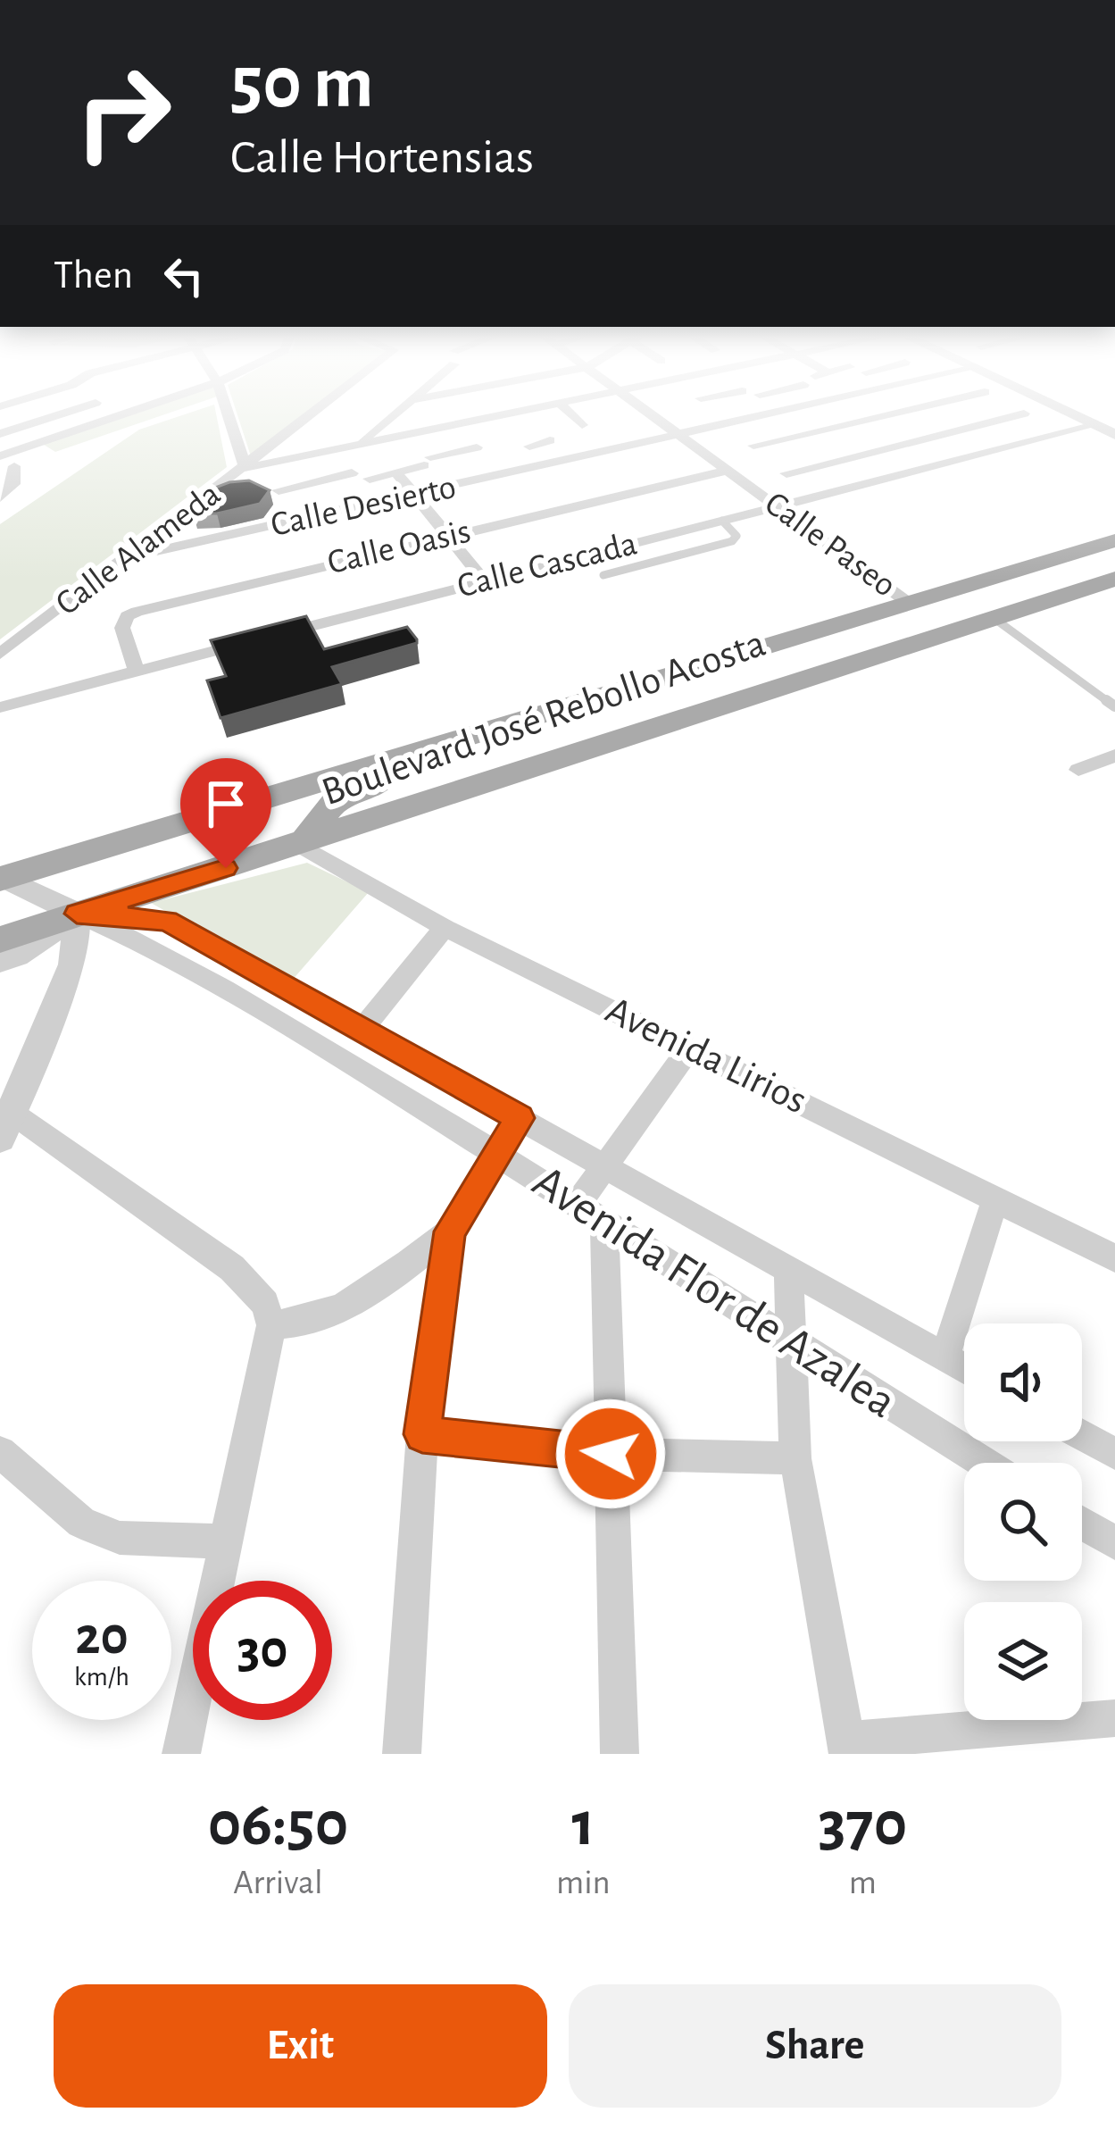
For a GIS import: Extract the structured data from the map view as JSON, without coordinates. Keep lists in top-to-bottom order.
{
  "streets": {
    "main road": ["Boulevard José Rebollo Acosta"],
    "street": [
      "Calle Desierto",
      "Calle Paseo",
      "Calle Oasis",
      "Calle Alameda",
      "Calle Cascada",
      "Avenida Lirios",
      "Avenida Flor de Azalea"
    ]
  },
  "crossings": [
    ["Calle Desierto", "Calle Paseo"],
    ["Calle Desierto", "Calle Alameda"],
    ["Calle Paseo", "Calle Oasis"],
    ["Calle Paseo", "Calle Cascada"],
    ["Calle Paseo", "Boulevard José Rebollo Acosta"],
    ["Calle Oasis", "Calle Cascada"],
    ["Boulevard José Rebollo Acosta", "Avenida Lirios"],
    ["Boulevard José Rebollo Acosta", "Avenida Flor de Azalea"]
  ],
  "page": {
    "turn": ["50 m", "Calle Hortensias"],
    "then": "Then",
    "speed": "20 km/h",
    "limit": "30",
    "eta": [
      "06:50",
      "Arrival",
      "1",
      "min",
      "370",
      "m"
    ],
    "buttons": ["Exit", "Share"]
  }
}
